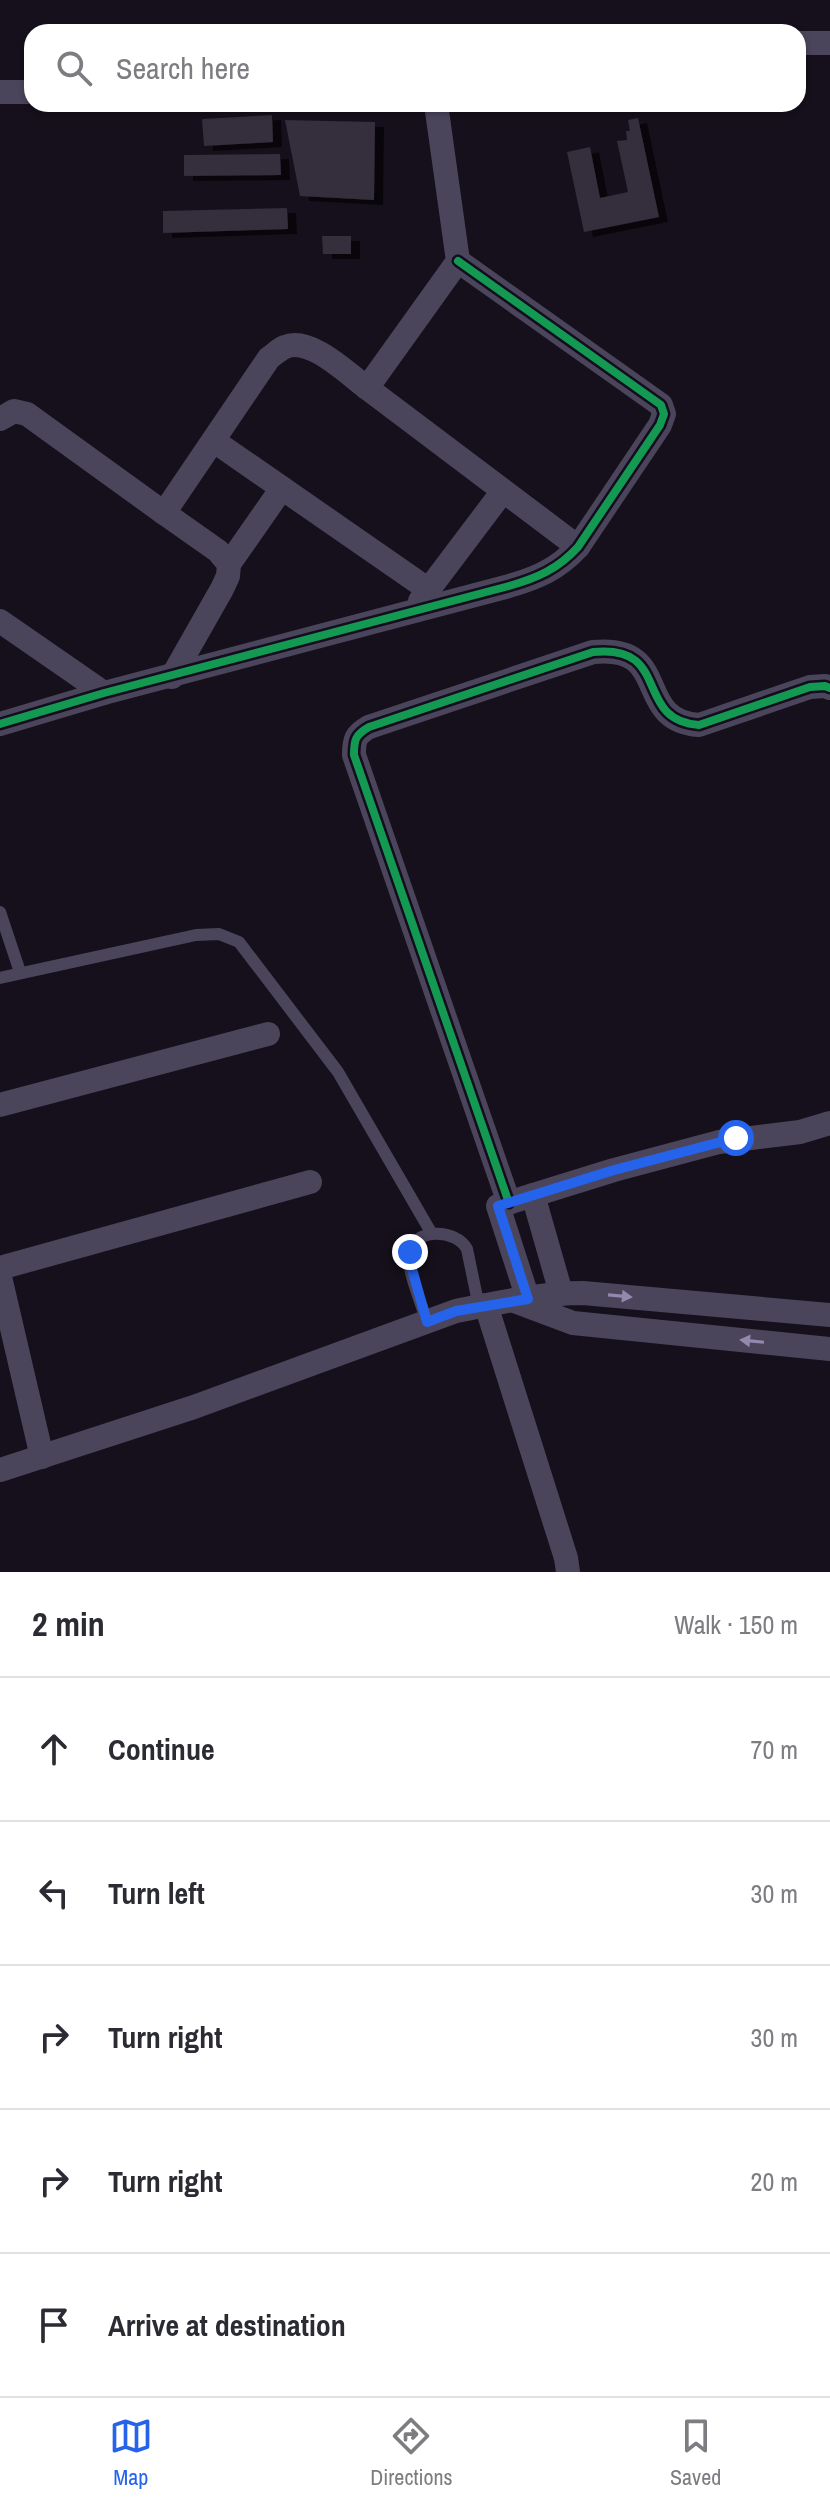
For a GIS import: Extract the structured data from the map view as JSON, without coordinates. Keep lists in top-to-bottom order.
{
  "page": {
    "search": "Search here",
    "heading": ["2 min", "Walk · 150 m"],
    "list": [
      ["Continue", "70 m"],
      ["Turn left", "30 m"],
      ["Turn right", "30 m"],
      ["Turn right", "20 m"],
      "Arrive at destination"
    ],
    "nav": ["Map", "Directions", "Saved"]
  }
}
